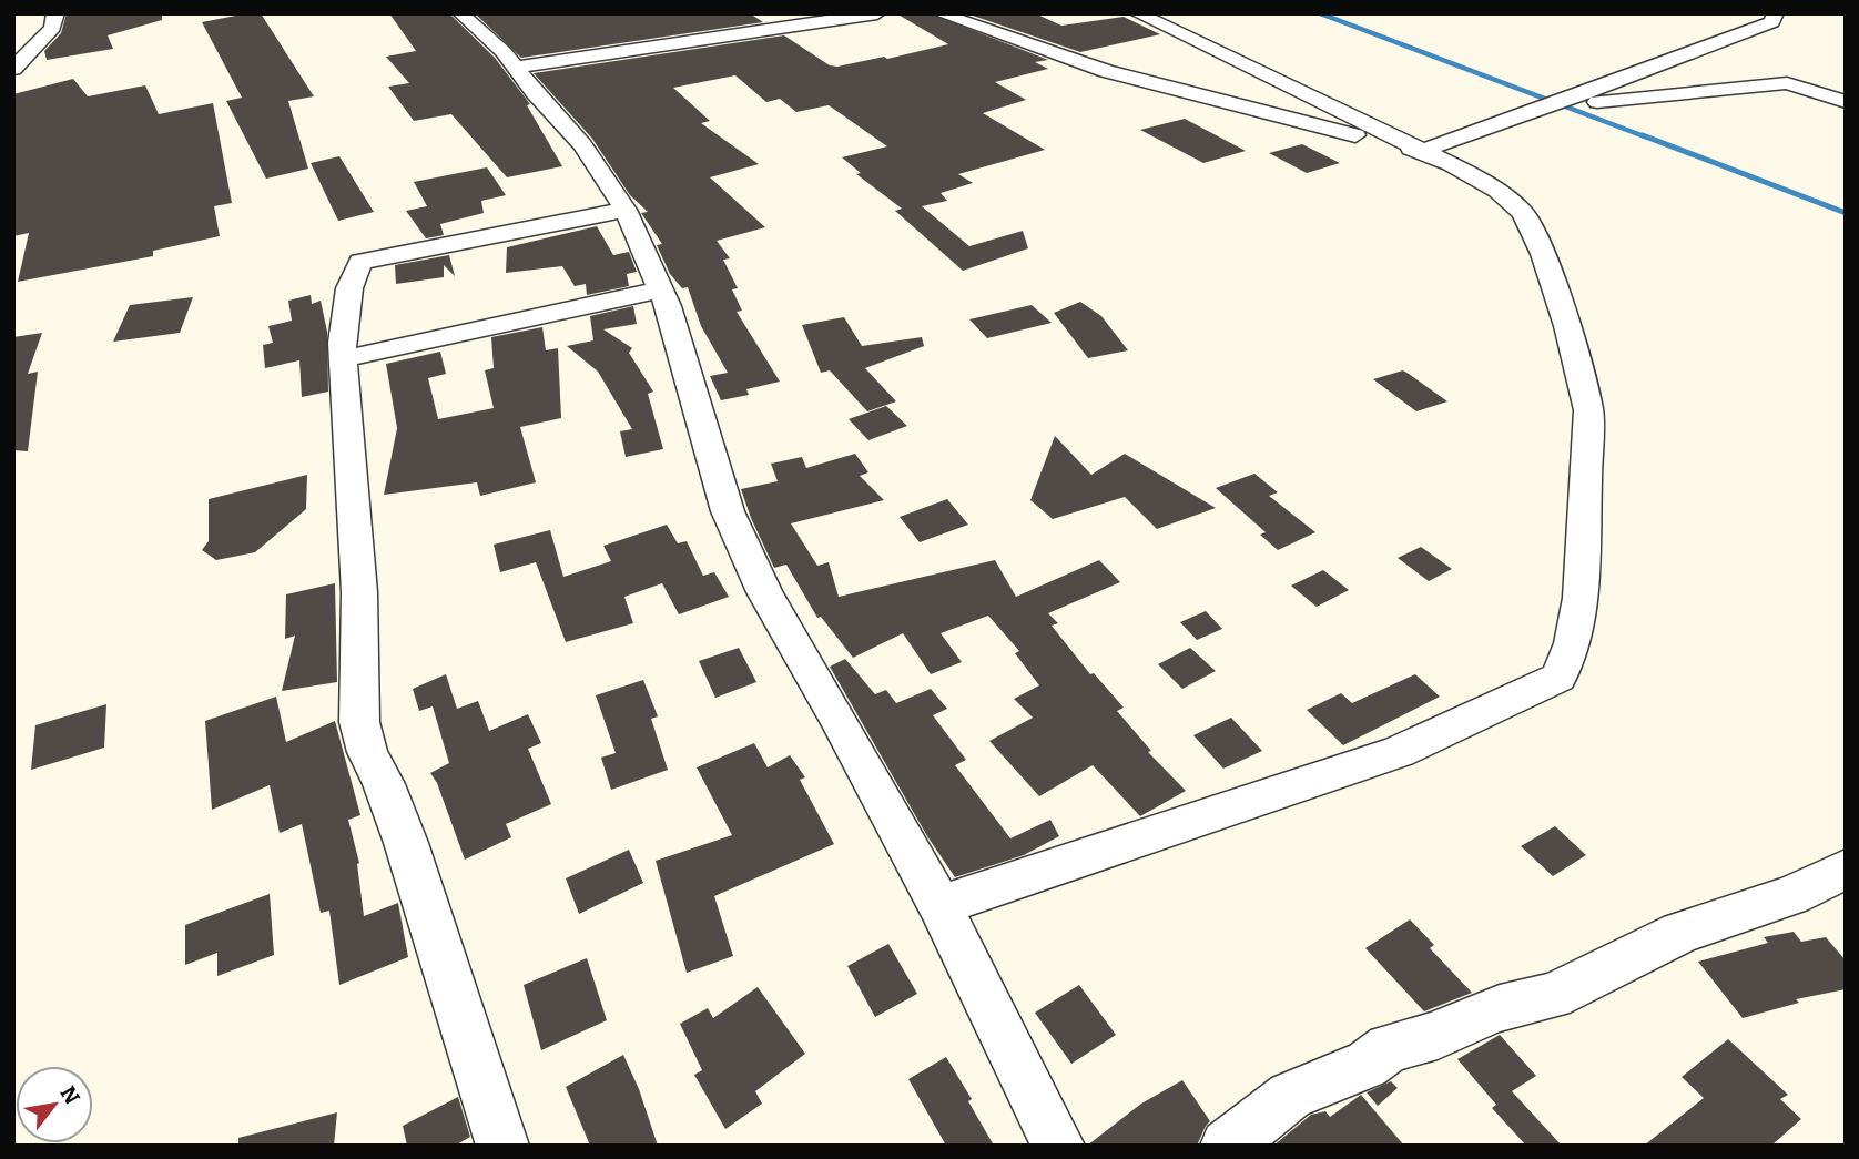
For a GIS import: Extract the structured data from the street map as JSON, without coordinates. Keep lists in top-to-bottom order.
{
  "north": "top right"
}
